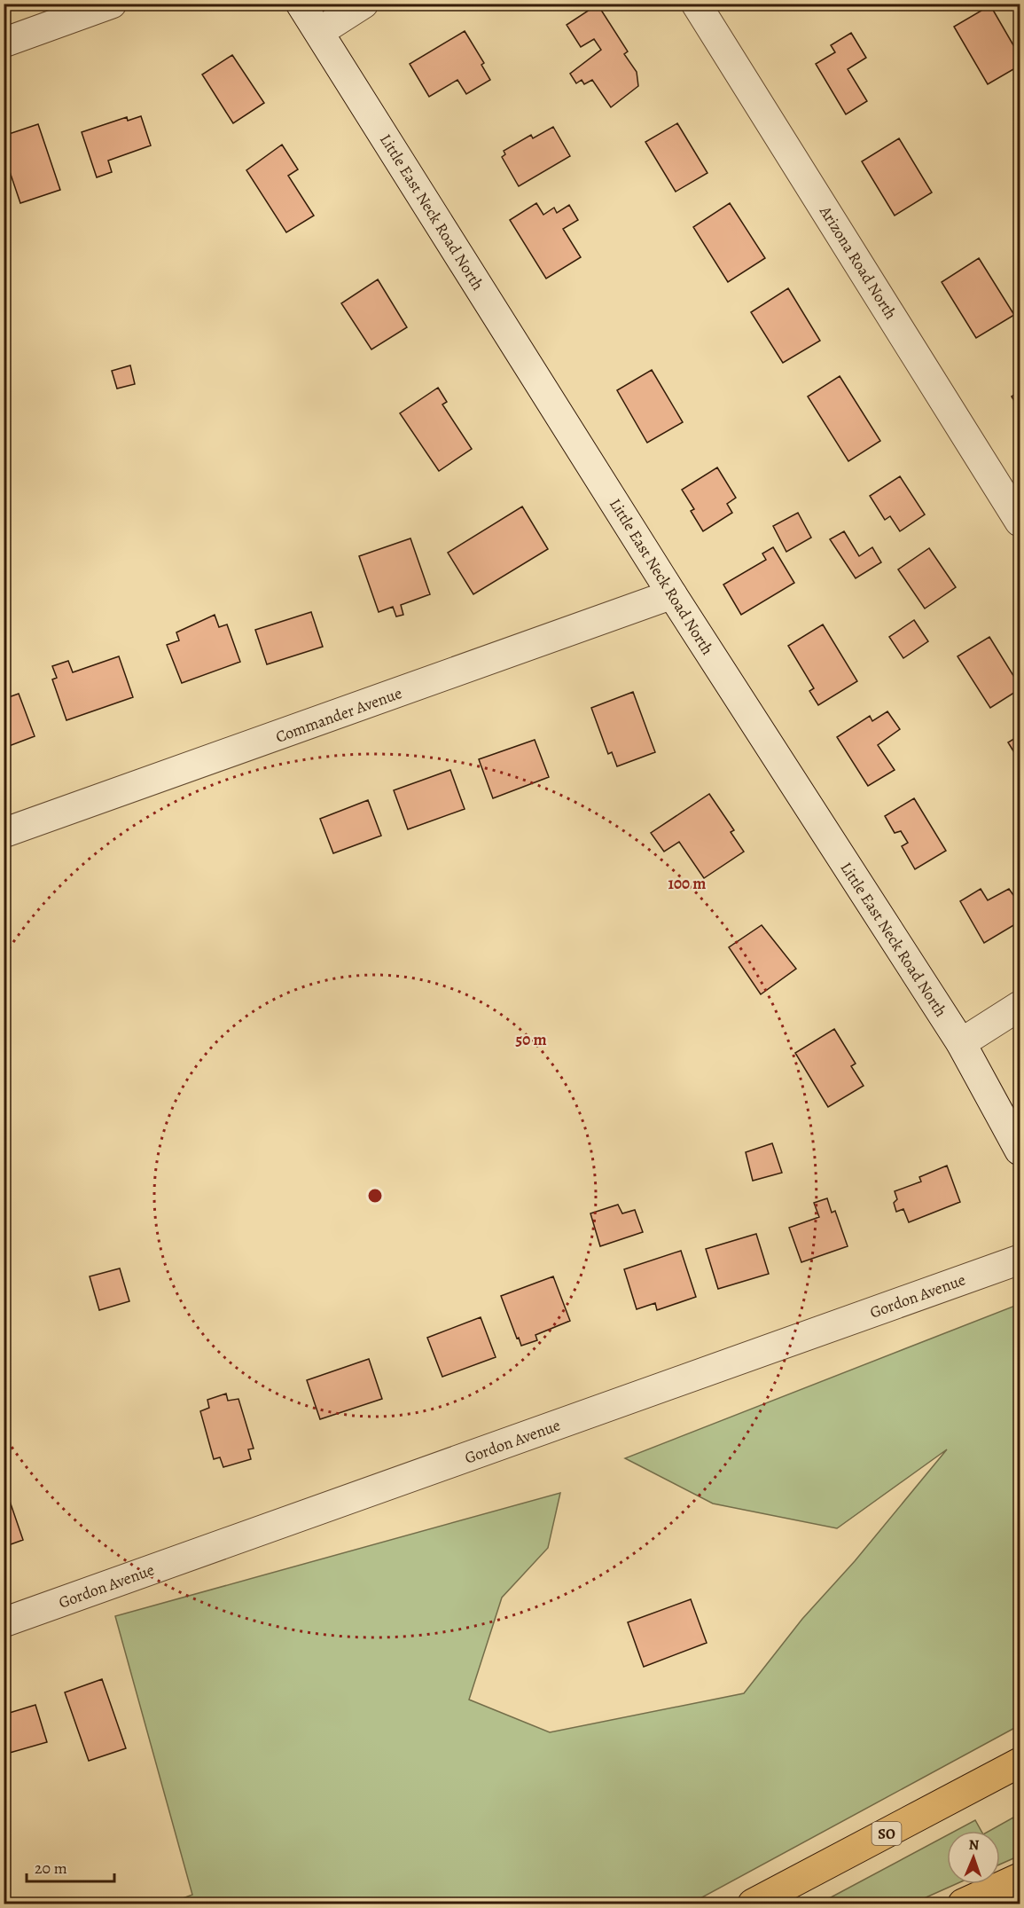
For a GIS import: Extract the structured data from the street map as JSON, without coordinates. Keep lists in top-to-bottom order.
{
  "streets": {
    "highway": ["SO"],
    "street": [
      "Little East Neck Road North",
      "Arizona Road North",
      "Commander Avenue",
      "Gordon Avenue"
    ]
  },
  "crossings": [
    ["Little East Neck Road North", "Commander Avenue"]
  ],
  "scale_bar": "20 m",
  "north": "top",
  "rings": ["100 m", "50 m"]
}
